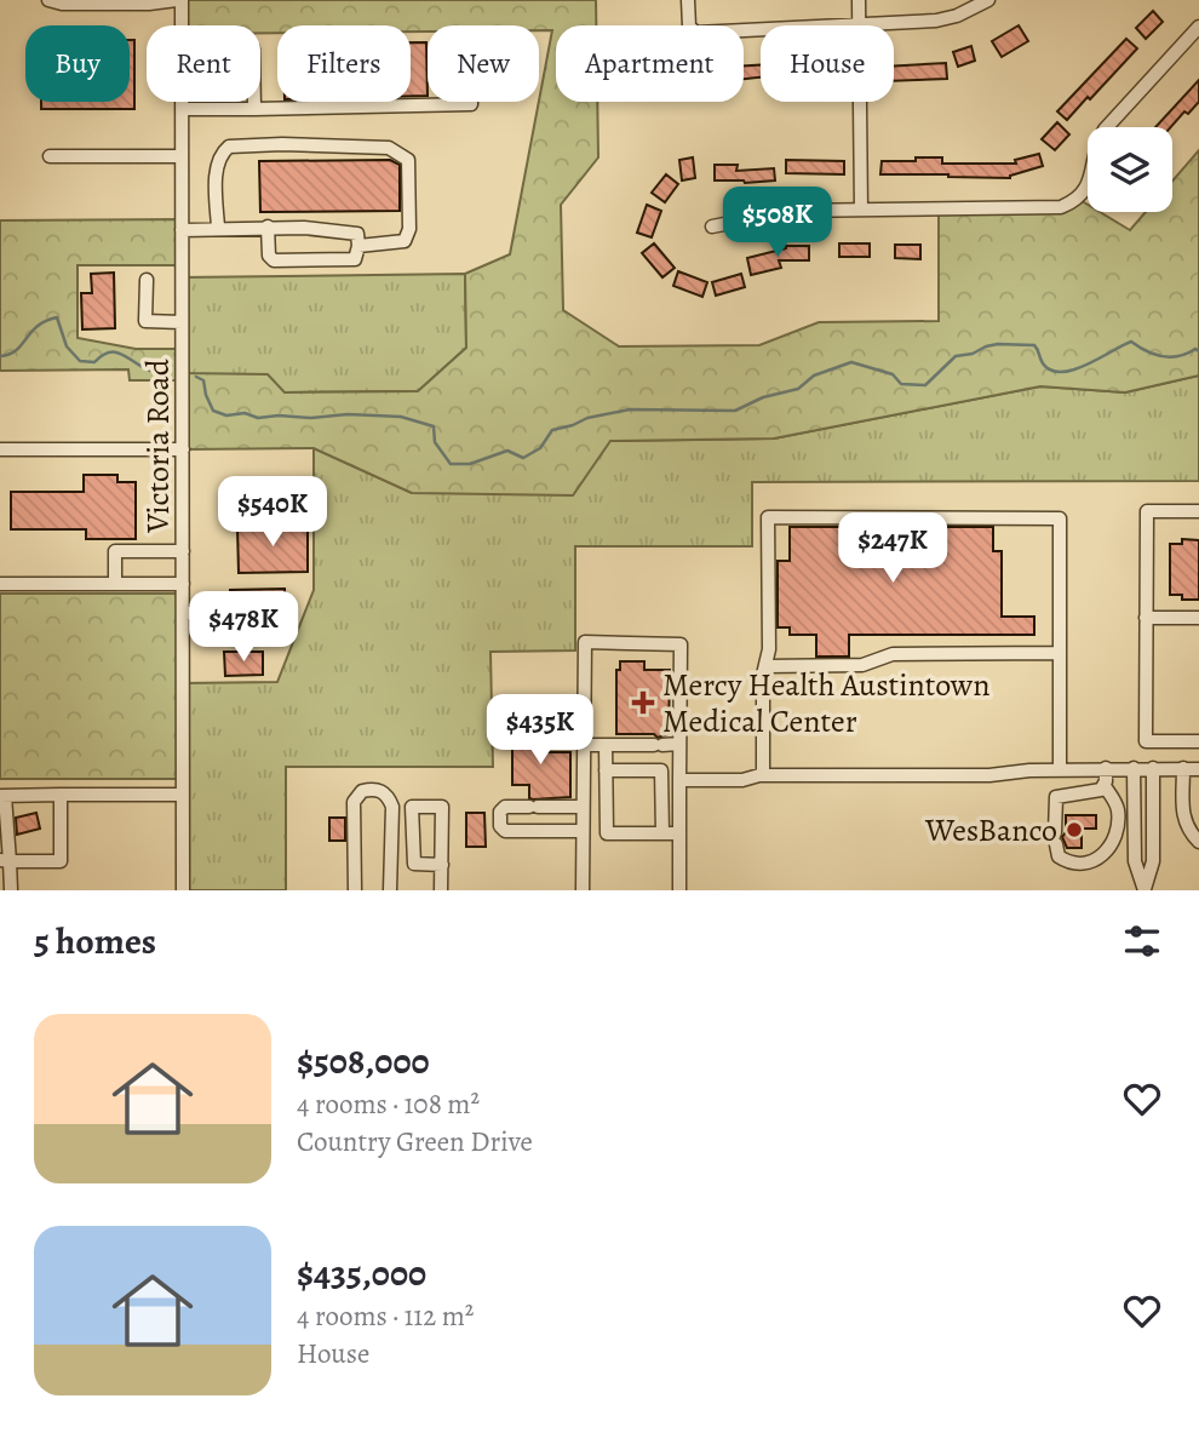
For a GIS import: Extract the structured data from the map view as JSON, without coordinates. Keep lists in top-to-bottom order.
{
  "streets": {
    "street": ["Victoria Road"]
  },
  "places": {
    "health": ["Mercy Health Austintown Medical Center"],
    "other": ["WesBanco"]
  },
  "page": {
    "chip": [
      "Buy",
      "Rent",
      "Filters",
      "New",
      "Apartment",
      "House"
    ],
    "price": [
      "$508K",
      "$540K",
      "$247K",
      "$478K",
      "$435K"
    ],
    "heading": "5 homes",
    "list": [
      {
        "name": "$508,000",
        "note": "4 rooms · 108 m² · Country Green Drive"
      },
      {
        "name": "$435,000",
        "note": "4 rooms · 112 m² · House"
      }
    ]
  }
}
